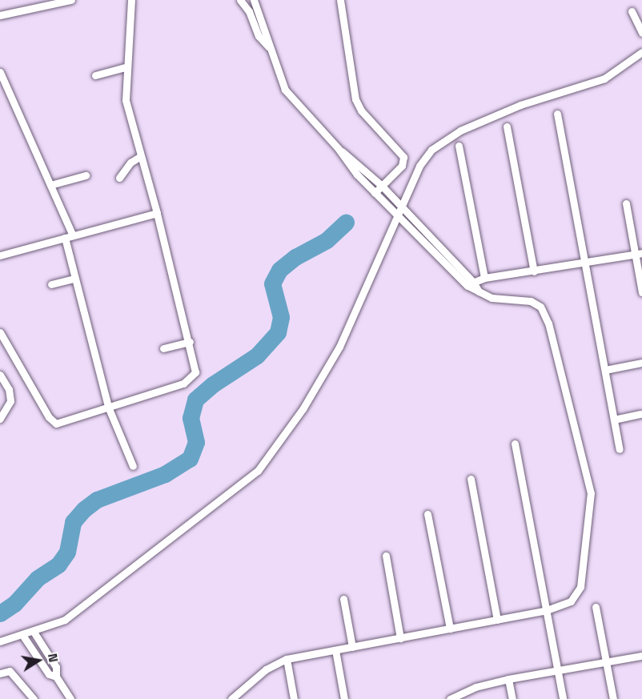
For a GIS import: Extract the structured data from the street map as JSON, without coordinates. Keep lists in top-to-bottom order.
{
  "north": "right"
}
